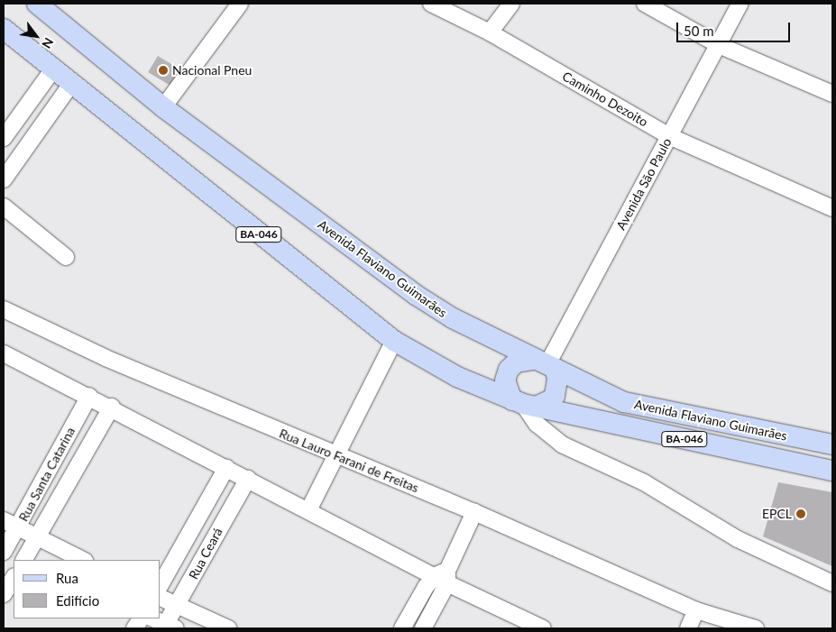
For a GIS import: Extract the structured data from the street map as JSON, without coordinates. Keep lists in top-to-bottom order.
{
  "streets": {
    "main road": ["BA-046", "Avenida Flaviano Guimarães"],
    "street": [
      "Caminho Dezoito",
      "Avenida São Paulo",
      "Rua Lauro Farani de Freitas",
      "Rua Santa Catarina",
      "Rua Ceará"
    ]
  },
  "crossings": [
    ["Caminho Dezoito", "Avenida São Paulo"],
    ["Avenida São Paulo", "Avenida Flaviano Guimarães"]
  ],
  "places": ["Nacional Pneu", "EPCL"],
  "legend": ["Rua", "Edifício"],
  "scale_bar": "50 m",
  "north": "bottom right"
}
